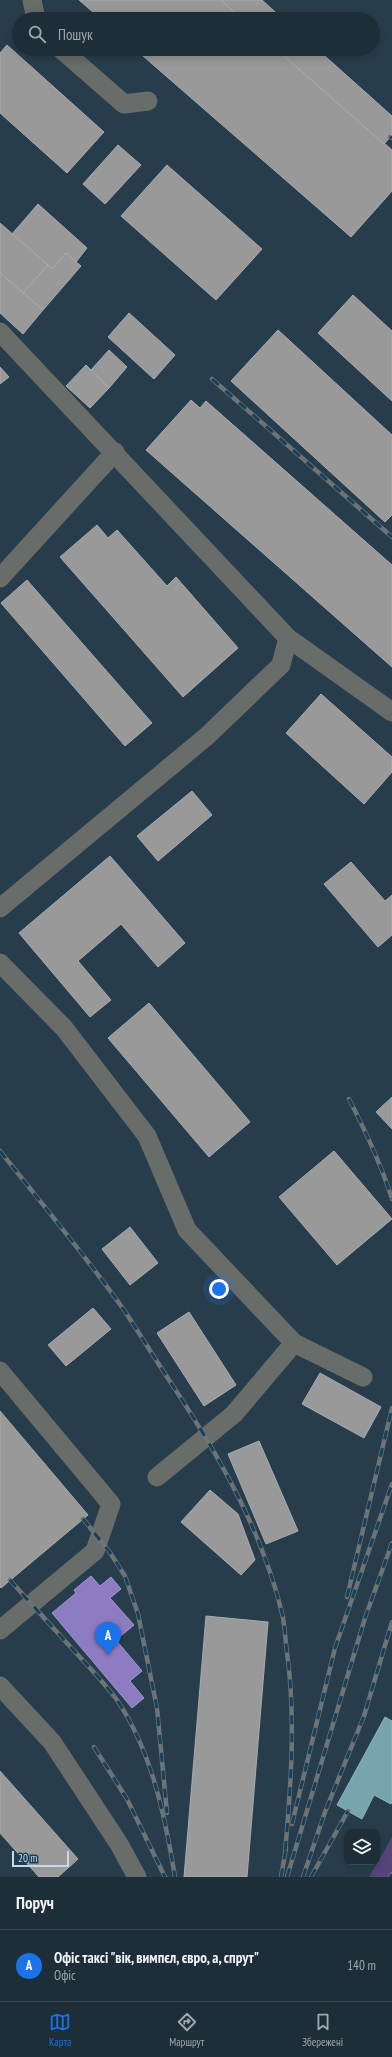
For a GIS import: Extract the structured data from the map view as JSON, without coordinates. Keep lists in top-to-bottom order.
{
  "scale_bar": "20 m",
  "page": {
    "search": "Пошук",
    "pins": "A",
    "scale": "20 m",
    "heading": "Поруч",
    "list": [
      {
        "mark": "A",
        "name": "Офіс таксі \"вік, вимпєл, євро, а, спрут\"",
        "note": "Офіс",
        "value": "140 m"
      }
    ],
    "nav": ["Карта", "Маршрут", "Збережені"]
  }
}
